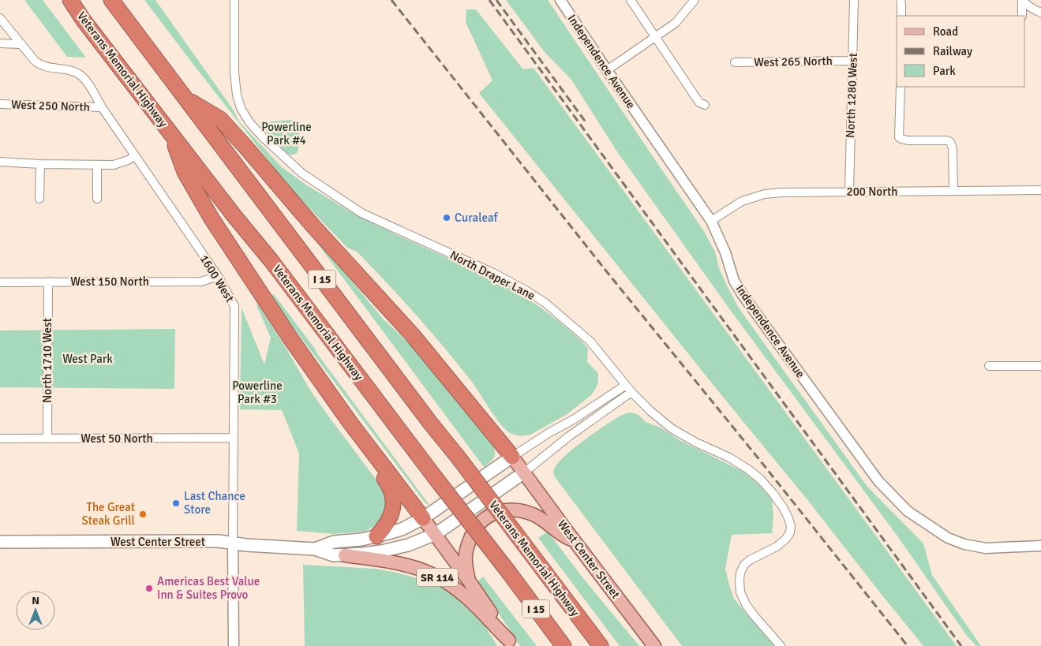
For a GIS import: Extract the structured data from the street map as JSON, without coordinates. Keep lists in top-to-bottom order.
{
  "streets": {
    "highway": ["Veterans Memorial Highway", "I 15"],
    "main road": ["West Center Street", "SR 114"],
    "street": [
      "Independence Avenue",
      "West 265 North",
      "North 1280 West",
      "West 250 North",
      "200 North",
      "North Draper Lane",
      "1600 West",
      "West 150 North",
      "North 1710 West",
      "West 50 North"
    ]
  },
  "crossings": [
    ["Independence Avenue", "200 North"],
    ["West 265 North", "North 1280 West"],
    ["North 1280 West", "200 North"],
    ["West 250 North", "1600 West"],
    ["North Draper Lane", "West Center Street"],
    ["1600 West", "West 150 North"],
    ["1600 West", "West 50 North"],
    ["1600 West", "West Center Street"],
    ["West 150 North", "North 1710 West"],
    ["North 1710 West", "West 50 North"],
    ["West Center Street", "SR 114"]
  ],
  "parks": ["Powerline Park #4", "West Park", "Powerline Park #3"],
  "places": [
    "Curaleaf",
    "Last Chance Store",
    "The Great Steak Grill",
    "Americas Best Value Inn & Suites Provo"
  ],
  "legend": ["Road", "Railway", "Park"],
  "north": "top"
}
